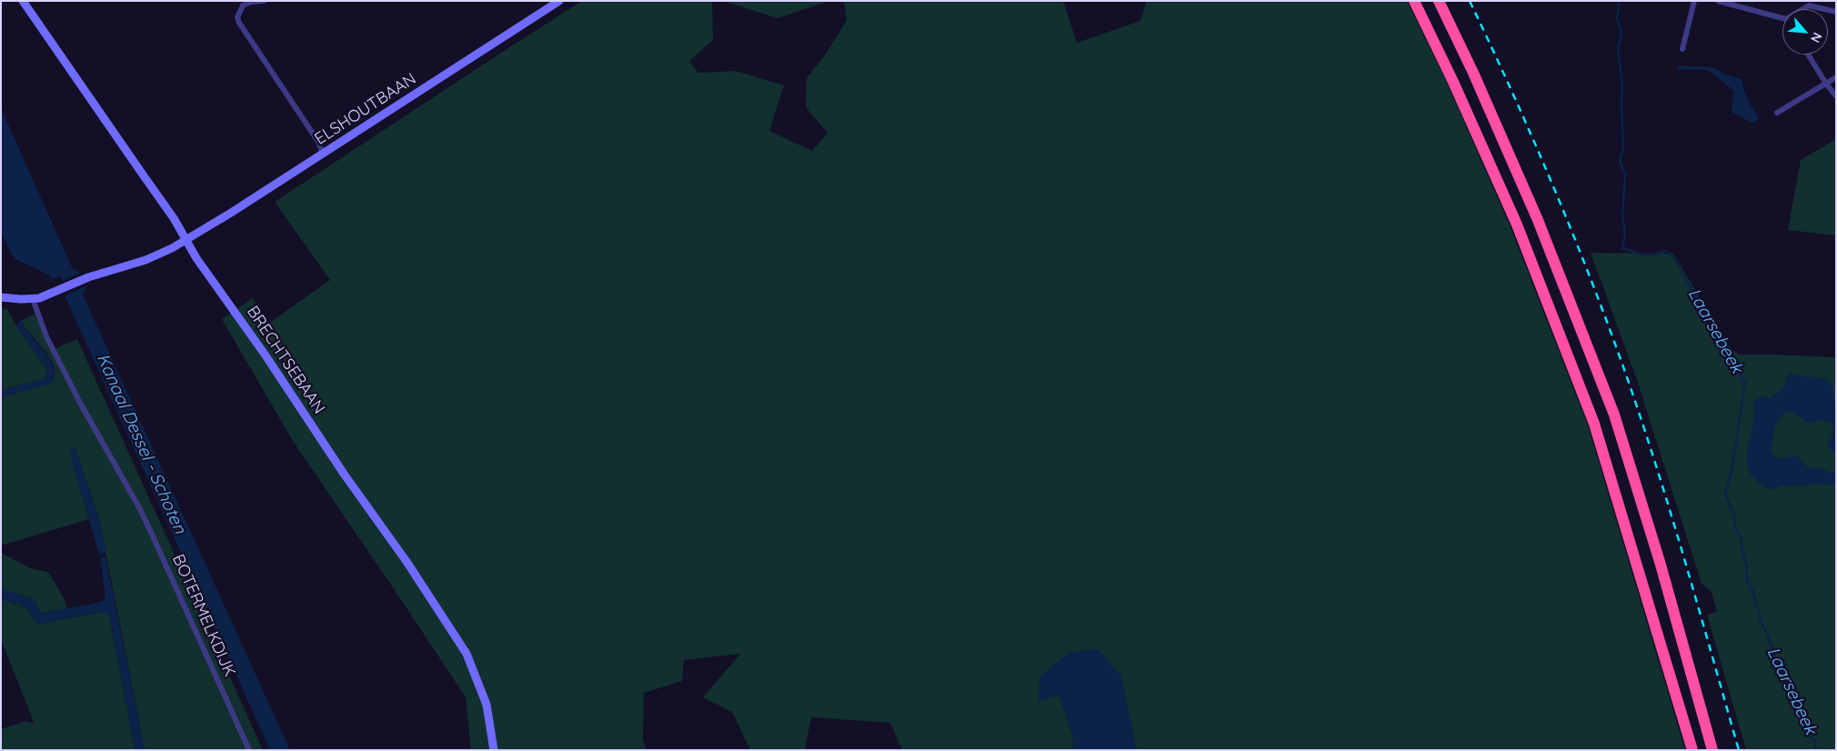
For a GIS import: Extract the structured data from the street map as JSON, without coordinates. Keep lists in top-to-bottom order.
{
  "streets": {
    "main road": ["ELSHOUTBAAN", "BRECHTSEBAAN"],
    "street": ["BOTERMELKDIJK"]
  },
  "crossings": [
    ["ELSHOUTBAAN", "BRECHTSEBAAN"],
    ["ELSHOUTBAAN", "BOTERMELKDIJK"]
  ],
  "water": ["Laarsebeek", "Kanaal Dessel - Schoten"],
  "north": "bottom right"
}
